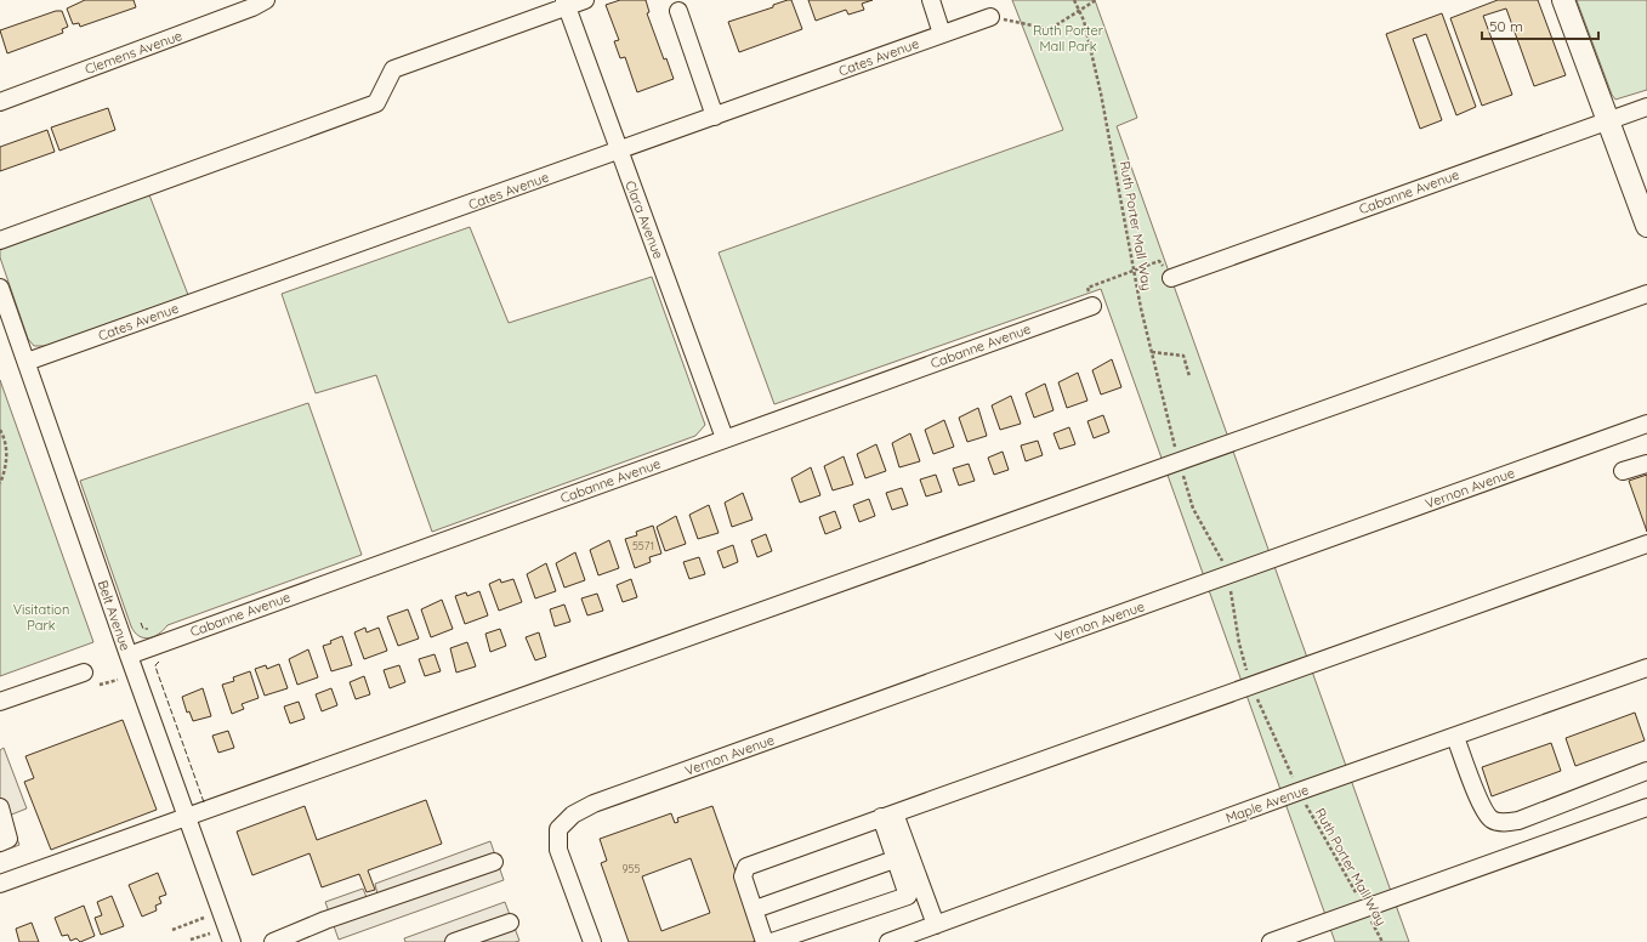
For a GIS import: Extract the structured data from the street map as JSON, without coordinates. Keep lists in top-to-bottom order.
{
  "streets": {
    "street": [
      "Clemens Avenue",
      "Cates Avenue",
      "Cabanne Avenue",
      "Clara Avenue",
      "Vernon Avenue",
      "Belt Avenue",
      "Maple Avenue"
    ],
    "path": ["Ruth Porter Mall Way"]
  },
  "crossings": [
    ["Cates Avenue", "Clara Avenue"],
    ["Cates Avenue", "Belt Avenue"],
    ["Cabanne Avenue", "Clara Avenue"],
    ["Cabanne Avenue", "Belt Avenue"]
  ],
  "parks": ["Ruth Porter Mall Park", "Visitation Park"],
  "house_numbers": ["5571", "955"],
  "scale_bar": "50 m"
}
